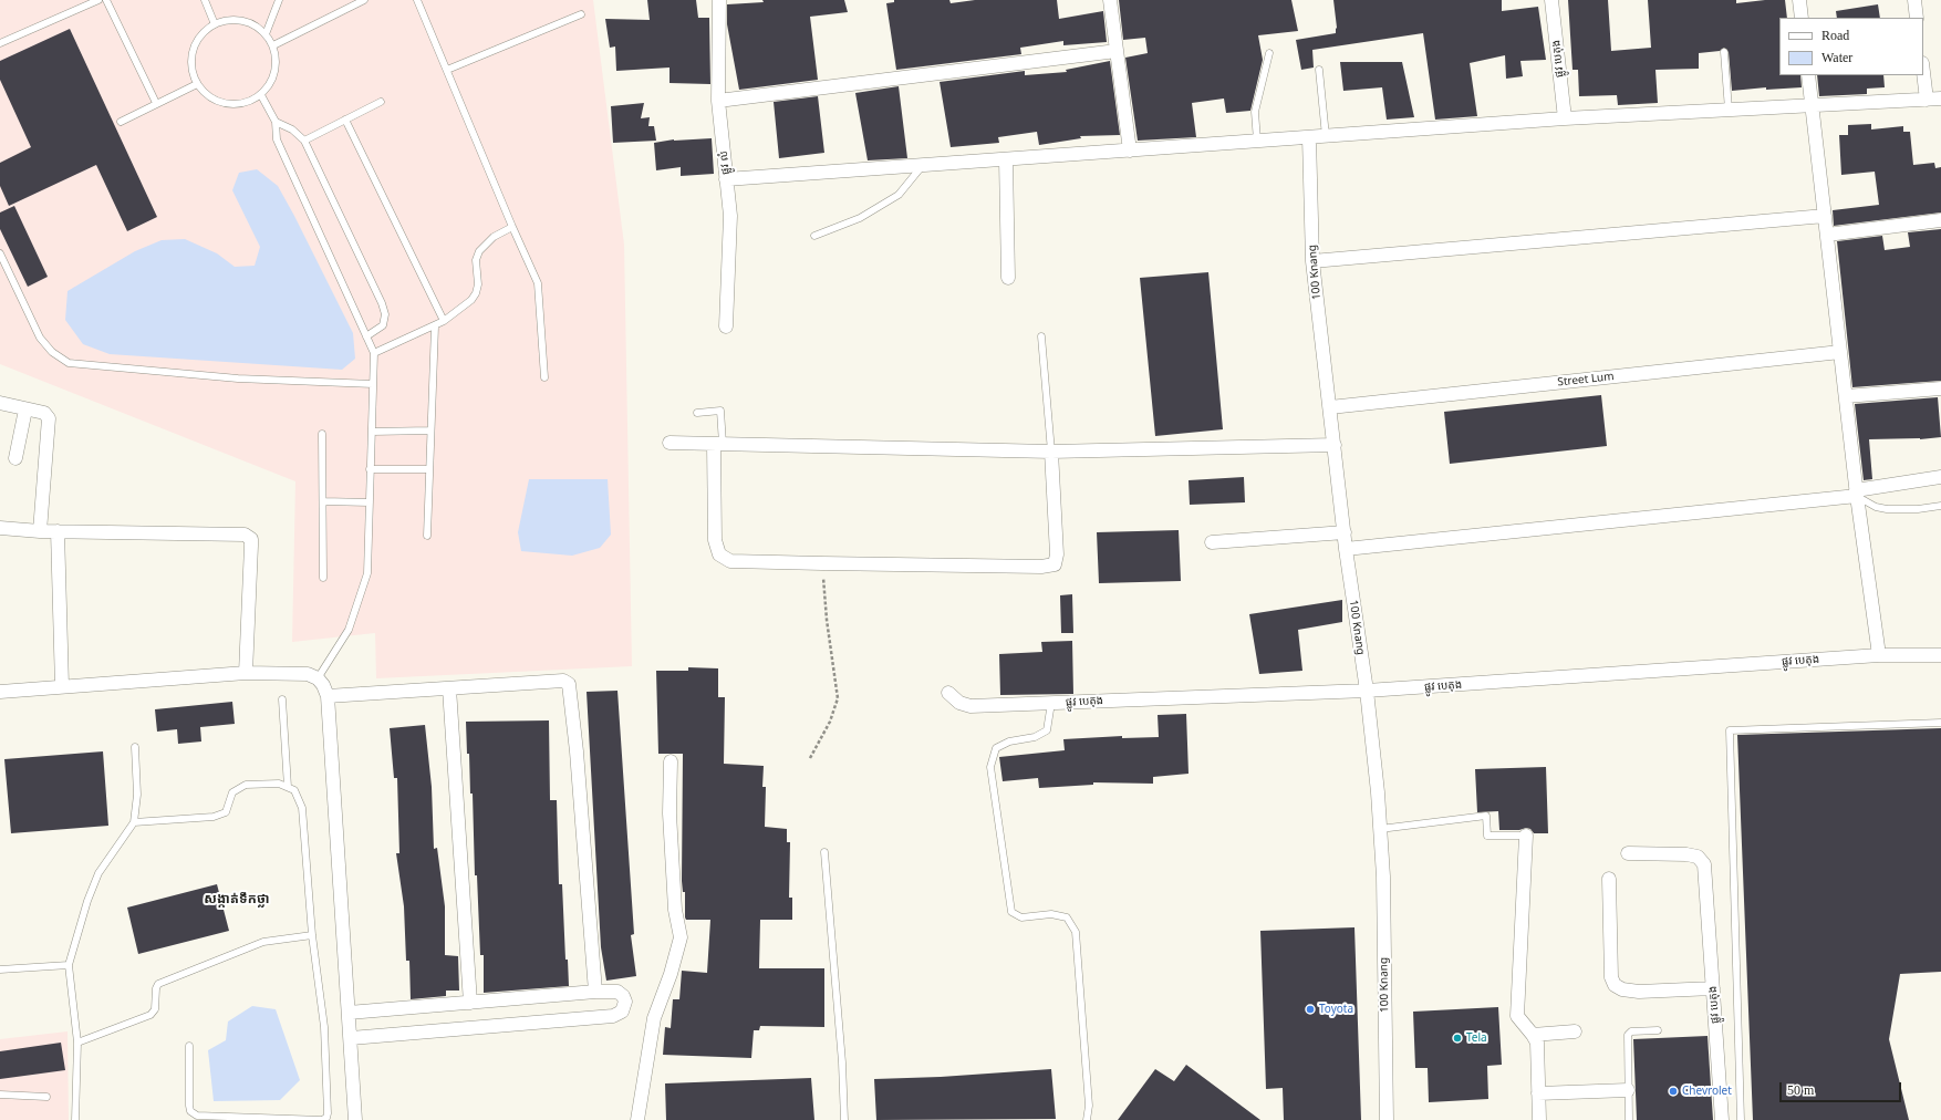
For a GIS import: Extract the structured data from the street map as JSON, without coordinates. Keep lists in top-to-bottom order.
{
  "streets": {
    "street": [
      "ផ្លូវ បេតុង",
      "ផ្លូវ លំ",
      "100 Knang",
      "Street Lum"
    ]
  },
  "crossings": [
    ["ផ្លូវ បេតុង", "100 Knang"],
    ["100 Knang", "Street Lum"]
  ],
  "districts": ["សង្កាត់ទឹកថ្លា"],
  "places": ["Toyota", "Tela", "Chevrolet"],
  "legend": ["Road", "Water"],
  "scale_bar": "50 m"
}
